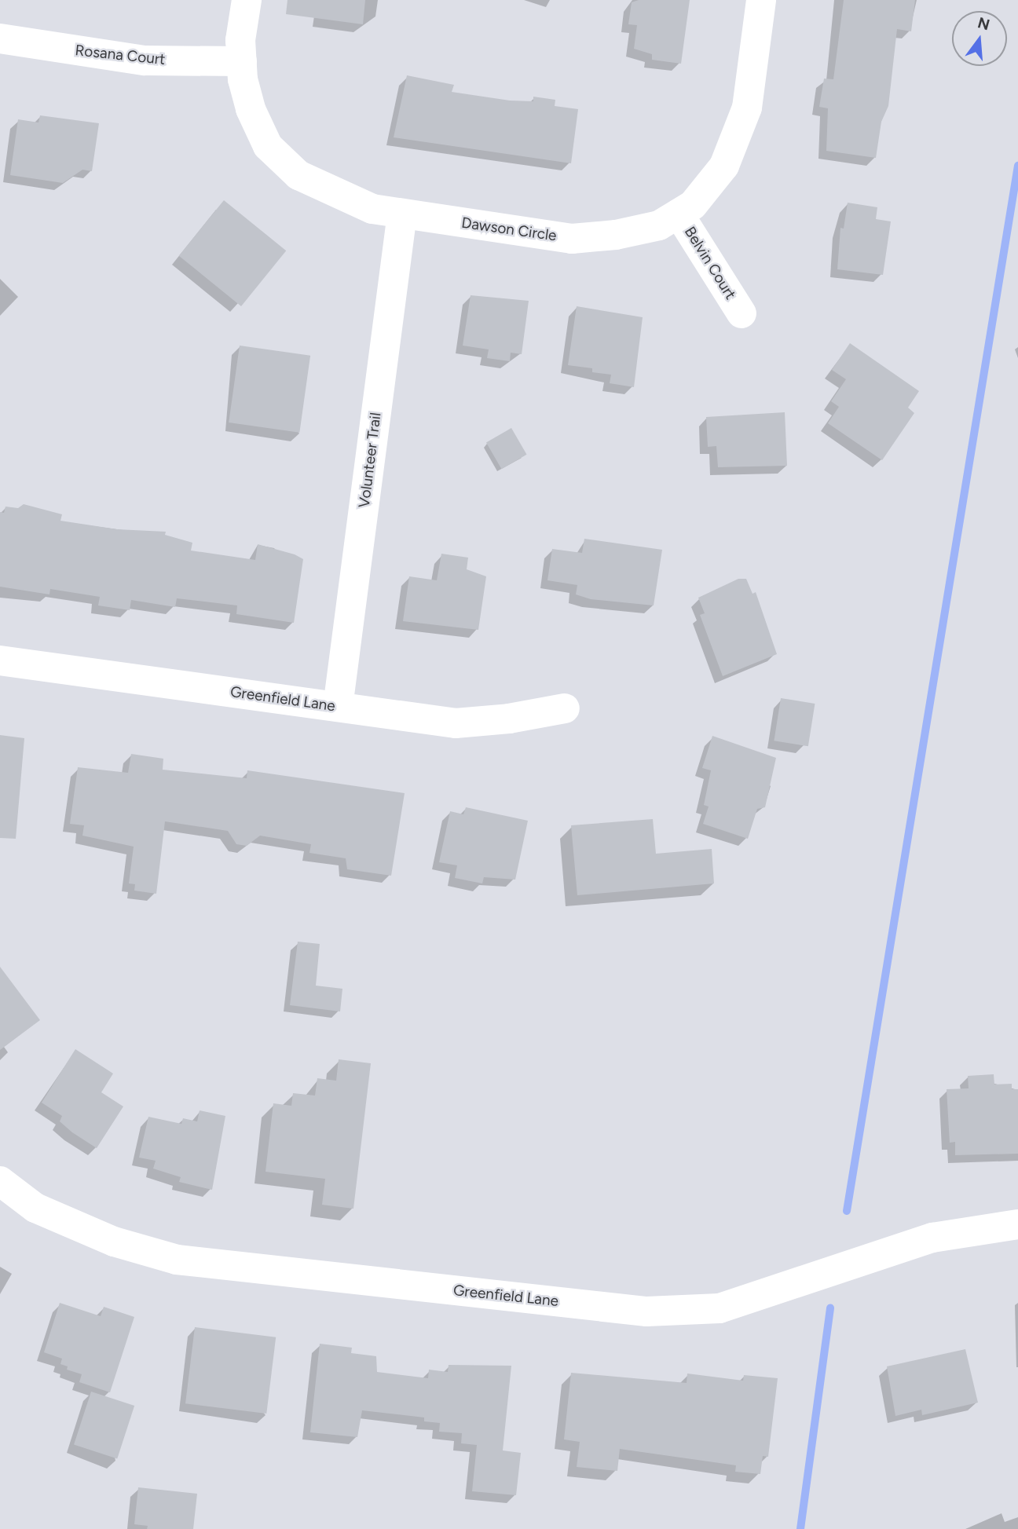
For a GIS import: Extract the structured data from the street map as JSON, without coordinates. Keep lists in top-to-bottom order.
{
  "streets": {
    "street": [
      "Rosana Court",
      "Dawson Circle",
      "Belvin Court",
      "Volunteer Trail",
      "Greenfield Lane"
    ]
  },
  "crossings": [
    ["Rosana Court", "Dawson Circle"],
    ["Dawson Circle", "Belvin Court"],
    ["Dawson Circle", "Volunteer Trail"],
    ["Volunteer Trail", "Greenfield Lane"]
  ],
  "north": "top"
}
